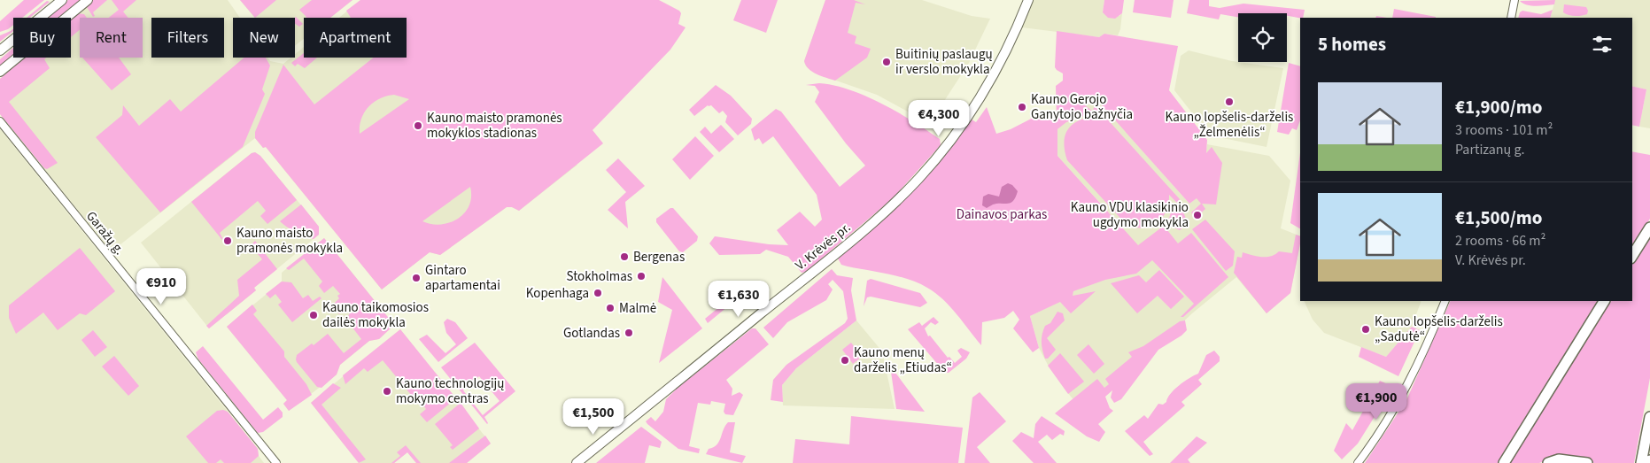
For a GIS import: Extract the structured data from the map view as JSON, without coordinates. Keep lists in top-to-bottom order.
{
  "streets": {
    "main road": ["V. Krėvės pr."],
    "street": ["Garažų g."]
  },
  "parks": ["Dainavos parkas"],
  "places": [
    "Buitinių paslaugų ir verslo mokykla",
    "Kauno lopšelis-darželis „Želmenėlis“",
    "Kauno Gerojo Ganytojo bažnyčia",
    "Kauno maisto pramonės mokyklos stadionas",
    "Kauno VDU klasikinio ugdymo mokykla",
    "Kauno maisto pramonės mokykla",
    "Bergenas",
    "Stokholmas",
    "Gintaro apartamentai",
    "Kopenhaga",
    "Malmė",
    "Kauno taikomosios dailės mokykla",
    "Kauno lopšelis-darželis „Sadutė“",
    "Gotlandas",
    "Kauno menų darželis „Etiudas“",
    "Kauno technologijų mokymo centras"
  ],
  "page": {
    "chip": [
      "Buy",
      "Rent",
      "Filters",
      "New",
      "Apartment"
    ],
    "heading": "5 homes",
    "list": [
      {
        "name": "€1,900/mo",
        "note": "3 rooms · 101 m² · Partizanų g."
      },
      {
        "name": "€1,500/mo",
        "note": "2 rooms · 66 m² · V. Krėvės pr."
      }
    ],
    "price": [
      "€4,300",
      "€910",
      "€1,630",
      "€1,900",
      "€1,500"
    ]
  }
}
